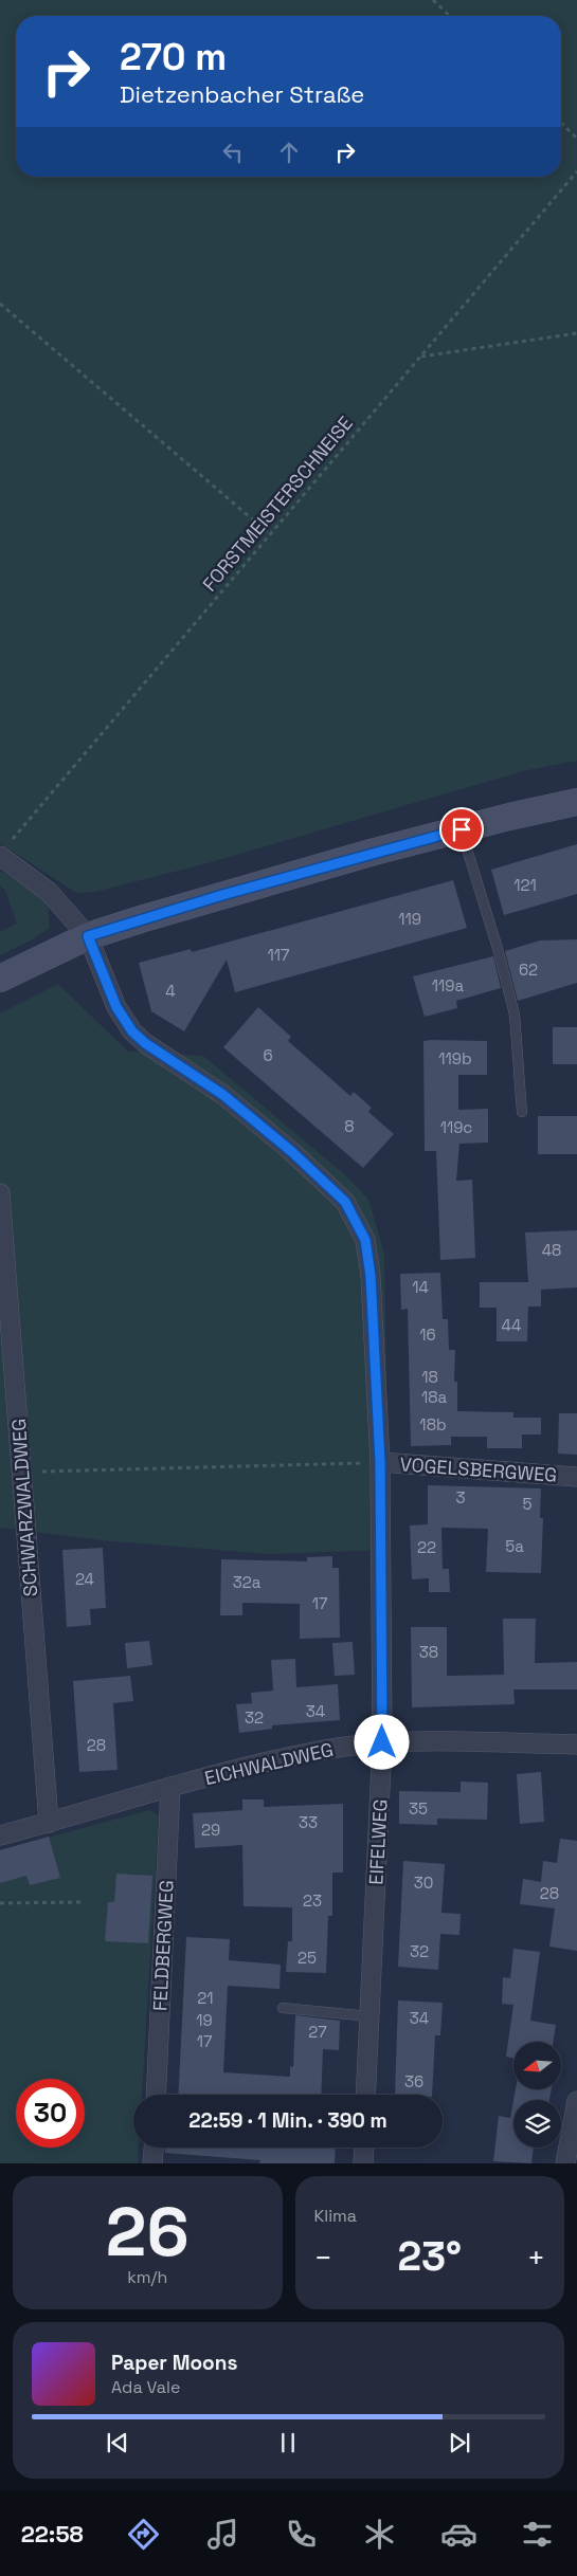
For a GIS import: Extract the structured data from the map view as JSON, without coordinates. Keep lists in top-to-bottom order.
{
  "streets": {
    "street": [
      "VOGELSBERGWEG",
      "SCHWARZWALDWEG",
      "EICHWALDWEG",
      "EIFELWEG",
      "FELDBERGWEG"
    ],
    "path": ["FORSTMEISTERSCHNEISE"]
  },
  "crossings": [
    ["FORSTMEISTERSCHNEISE", "EIFELWEG"],
    ["VOGELSBERGWEG", "EIFELWEG"],
    ["SCHWARZWALDWEG", "EICHWALDWEG"],
    ["EICHWALDWEG", "EIFELWEG"],
    ["EICHWALDWEG", "FELDBERGWEG"]
  ],
  "house_numbers": [
    "121",
    "119",
    "117",
    "62",
    "119a",
    "4",
    "6",
    "119b",
    "8",
    "119c",
    "48",
    "14",
    "44",
    "16",
    "18",
    "18a",
    "18b",
    "3",
    "5",
    "5a",
    "22",
    "24",
    "32a",
    "17",
    "38",
    "34",
    "32",
    "28",
    "35",
    "33",
    "29",
    "30",
    "28",
    "23",
    "32",
    "25",
    "21",
    "34",
    "19",
    "27",
    "17",
    "36"
  ],
  "north": "left",
  "page": {
    "turn": ["270 m", "Dietzenbacher Straße"],
    "limit": "30",
    "trip": "22:59 · 1 Min. · 390 m",
    "tile": [
      ["26", "km/h"],
      "Klima"
    ],
    "heat": ["−", "23°", "+"],
    "song": ["Paper Moons", "Ada Vale"],
    "tabs": "22:58"
  }
}
